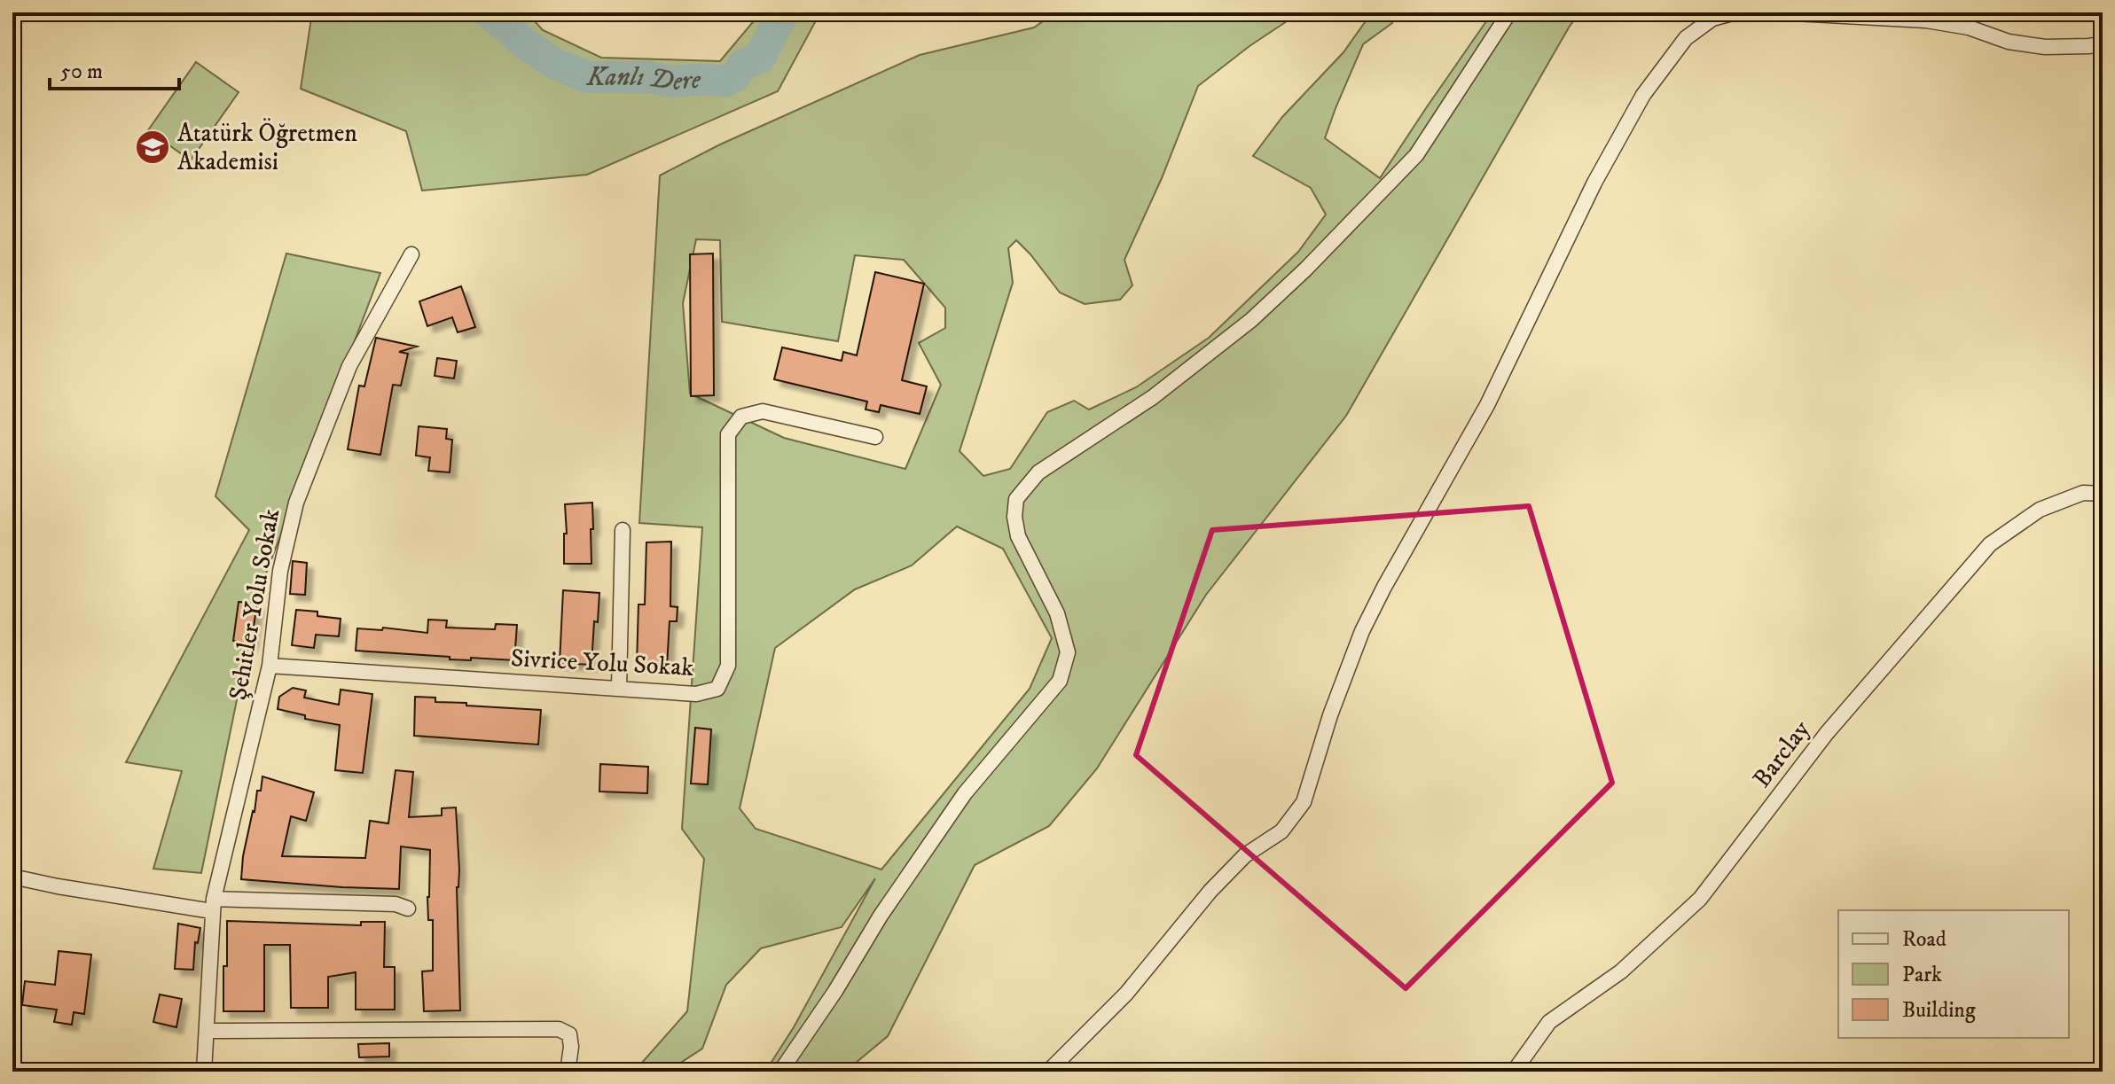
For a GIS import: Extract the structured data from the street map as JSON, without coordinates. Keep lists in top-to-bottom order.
{
  "streets": {
    "street": ["Şehitler Yolu Sokak", "Sivrice Yolu Sokak", "Barclay"]
  },
  "crossings": [
    ["Şehitler Yolu Sokak", "Sivrice Yolu Sokak"]
  ],
  "water": ["Kanlı Dere"],
  "places": {
    "school or university": ["Atatürk Öğretmen Akademisi"]
  },
  "legend": ["Road", "Park", "Building"],
  "scale_bar": "50 m"
}
